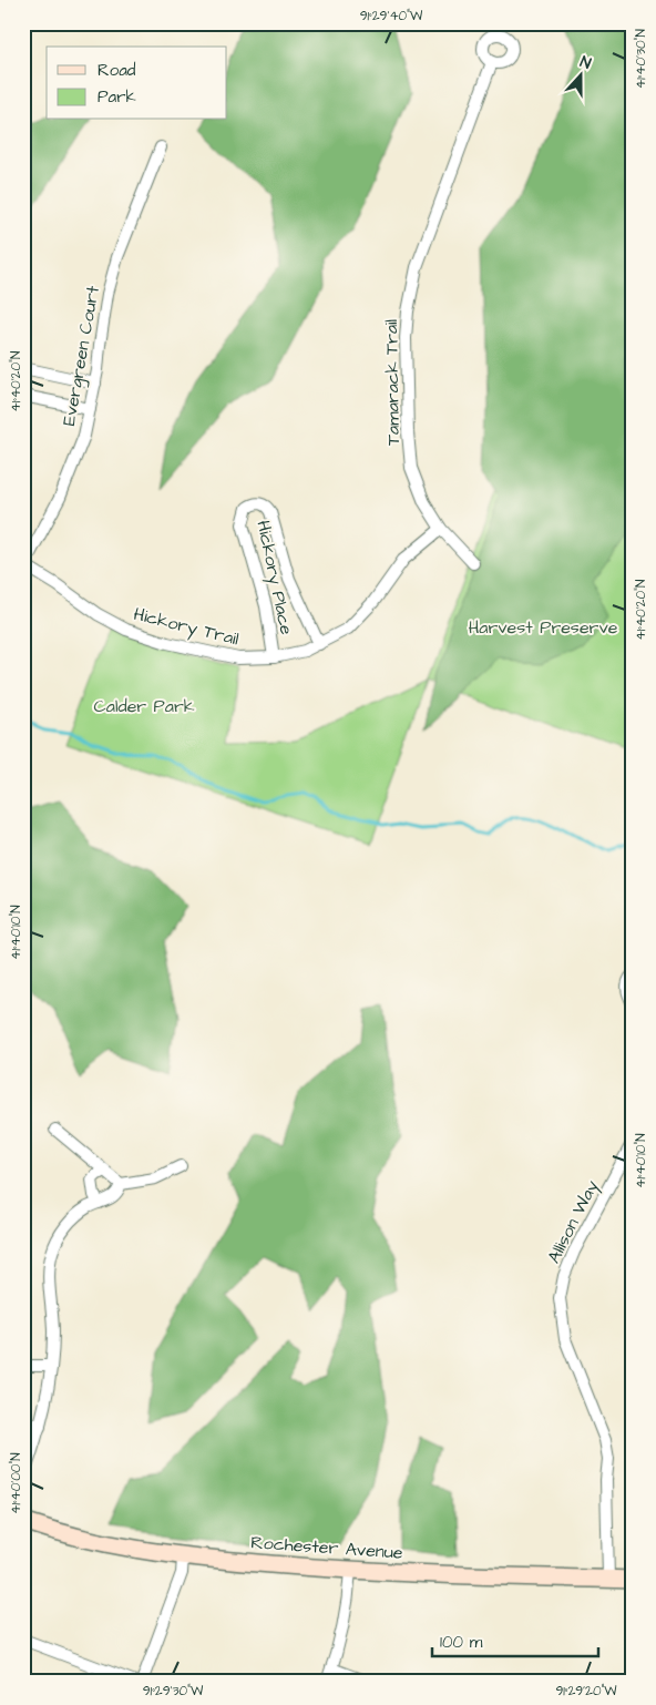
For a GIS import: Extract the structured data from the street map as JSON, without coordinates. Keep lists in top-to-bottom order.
{
  "streets": {
    "main road": ["Rochester Avenue"],
    "street": [
      "Evergreen Court",
      "Tamarack Trail",
      "Hickory Place",
      "Hickory Trail",
      "Allison Way"
    ]
  },
  "crossings": [
    ["Evergreen Court", "Hickory Trail"],
    ["Tamarack Trail", "Hickory Trail"],
    ["Hickory Place", "Hickory Trail"],
    ["Allison Way", "Rochester Avenue"]
  ],
  "parks": ["Harvest Preserve", "Calder Park"],
  "legend": ["Road", "Park"],
  "scale_bar": "100 m",
  "north": "top",
  "coordinates": [
    "91°29'40\"W",
    "41°40'30\"N",
    "41°40'20\"N",
    "41°40'10\"N",
    "41°40'00\"N",
    "91°29'30\"W",
    "91°29'20\"W"
  ]
}
